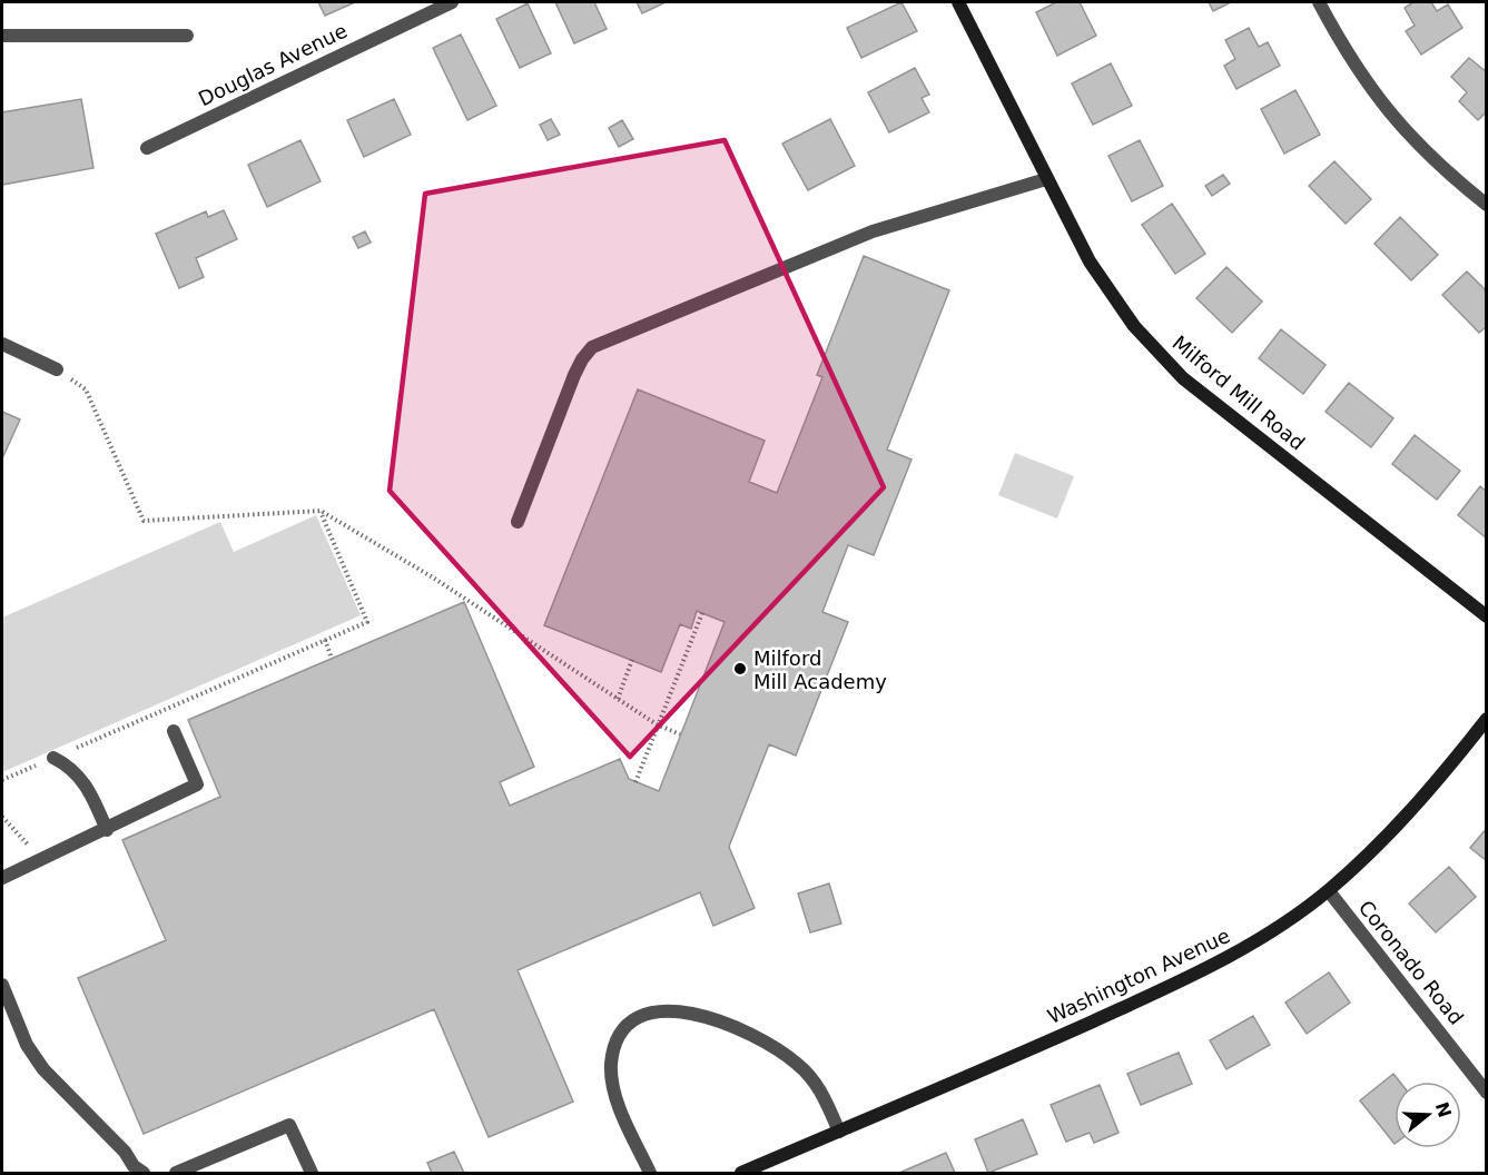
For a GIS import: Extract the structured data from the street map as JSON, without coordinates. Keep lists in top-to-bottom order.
{
  "streets": {
    "main road": ["Milford Mill Road", "Washington Avenue"],
    "street": ["Douglas Avenue", "Coronado Road"]
  },
  "crossings": [
    ["Coronado Road", "Washington Avenue"]
  ],
  "places": ["Milford Mill Academy"],
  "north": "right"
}
